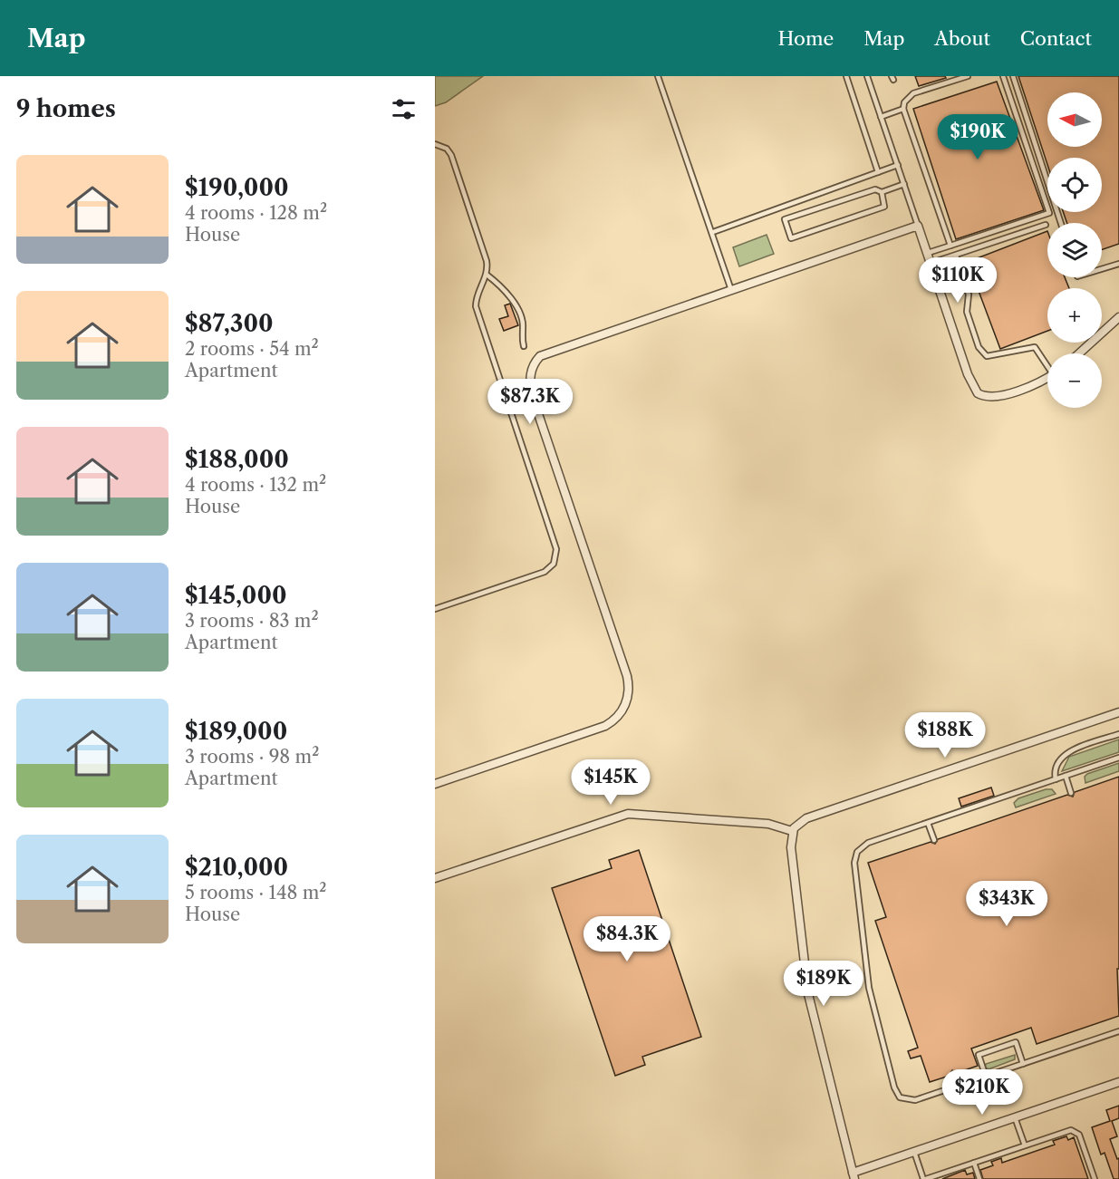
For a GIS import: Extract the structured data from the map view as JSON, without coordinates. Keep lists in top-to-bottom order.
{
  "north": "left",
  "page": {
    "header": "Map",
    "nav": [
      "Home",
      "Map",
      "About",
      "Contact"
    ],
    "heading": "9 homes",
    "map_buttons": ["+", "−"],
    "price": [
      "$190K",
      "$110K",
      "$87.3K",
      "$188K",
      "$145K",
      "$343K",
      "$84.3K",
      "$189K",
      "$210K"
    ],
    "list": [
      {
        "name": "$190,000",
        "note": "4 rooms · 128 m² · House"
      },
      {
        "name": "$87,300",
        "note": "2 rooms · 54 m² · Apartment"
      },
      {
        "name": "$188,000",
        "note": "4 rooms · 132 m² · House"
      },
      {
        "name": "$145,000",
        "note": "3 rooms · 83 m² · Apartment"
      },
      {
        "name": "$189,000",
        "note": "3 rooms · 98 m² · Apartment"
      },
      {
        "name": "$210,000",
        "note": "5 rooms · 148 m² · House"
      }
    ]
  }
}
